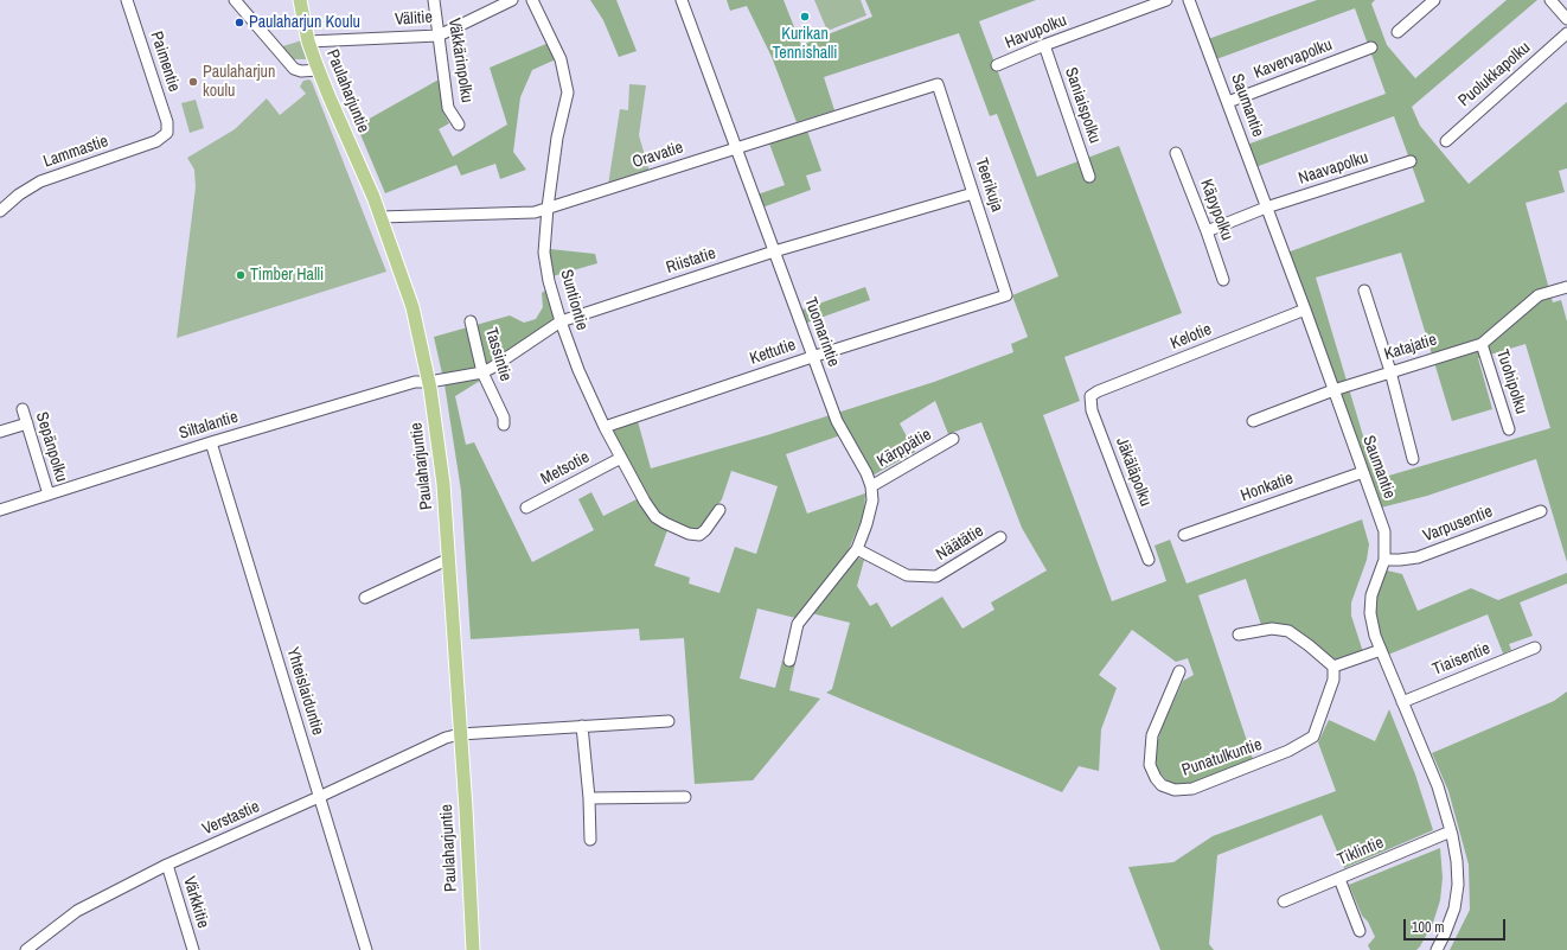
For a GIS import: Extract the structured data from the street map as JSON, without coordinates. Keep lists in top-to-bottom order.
{
  "streets": {
    "main road": ["Paulaharjuntie"],
    "street": [
      "Välitie",
      "Havupolku",
      "Kavervapolku",
      "Väkkärinpolku",
      "Paimentie",
      "Puolukkapolku",
      "Saniaispolku",
      "Saumantie",
      "Lammastie",
      "Oravatie",
      "Naavapolku",
      "Teerikuja",
      "Käpypolku",
      "Riistatie",
      "Suntiontie",
      "Tuomarintie",
      "Kelotie",
      "Katajatie",
      "Kettutie",
      "Tassintie",
      "Tuohipolku",
      "Siltalantie",
      "Sepänpolku",
      "Kärppätie",
      "Metsotie",
      "Jäkäläpolku",
      "Honkatie",
      "Varpusentie",
      "Näätätie",
      "Tiaisentie",
      "Yhteislaiduntie",
      "Punatulkuntie",
      "Verstastie",
      "Tiklintie",
      "Värkkitie"
    ]
  },
  "crossings": [
    ["Välitie", "Väkkärinpolku"],
    ["Välitie", "Paulaharjuntie"],
    ["Havupolku", "Saniaispolku"],
    ["Kavervapolku", "Saumantie"],
    ["Paimentie", "Lammastie"],
    ["Paulaharjuntie", "Oravatie"],
    ["Paulaharjuntie", "Riistatie"],
    ["Paulaharjuntie", "Siltalantie"],
    ["Paulaharjuntie", "Verstastie"],
    ["Saumantie", "Naavapolku"],
    ["Saumantie", "Kelotie"],
    ["Saumantie", "Katajatie"],
    ["Saumantie", "Honkatie"],
    ["Saumantie", "Varpusentie"],
    ["Saumantie", "Tiaisentie"],
    ["Saumantie", "Tiklintie"],
    ["Oravatie", "Teerikuja"],
    ["Oravatie", "Suntiontie"],
    ["Oravatie", "Tuomarintie"],
    ["Naavapolku", "Käpypolku"],
    ["Teerikuja", "Riistatie"],
    ["Teerikuja", "Kettutie"],
    ["Riistatie", "Suntiontie"],
    ["Riistatie", "Tuomarintie"],
    ["Riistatie", "Tassintie"],
    ["Riistatie", "Siltalantie"],
    ["Suntiontie", "Kettutie"],
    ["Suntiontie", "Metsotie"],
    ["Tuomarintie", "Kettutie"],
    ["Tuomarintie", "Kärppätie"],
    ["Tuomarintie", "Näätätie"],
    ["Kelotie", "Jäkäläpolku"],
    ["Katajatie", "Tuohipolku"],
    ["Siltalantie", "Sepänpolku"],
    ["Siltalantie", "Yhteislaiduntie"],
    ["Yhteislaiduntie", "Verstastie"],
    ["Verstastie", "Värkkitie"]
  ],
  "places": [
    "Kurikan Tennishalli",
    "Paulaharjun Koulu",
    "Paulaharjun koulu",
    "Timber Halli"
  ],
  "scale_bar": "100 m"
}
